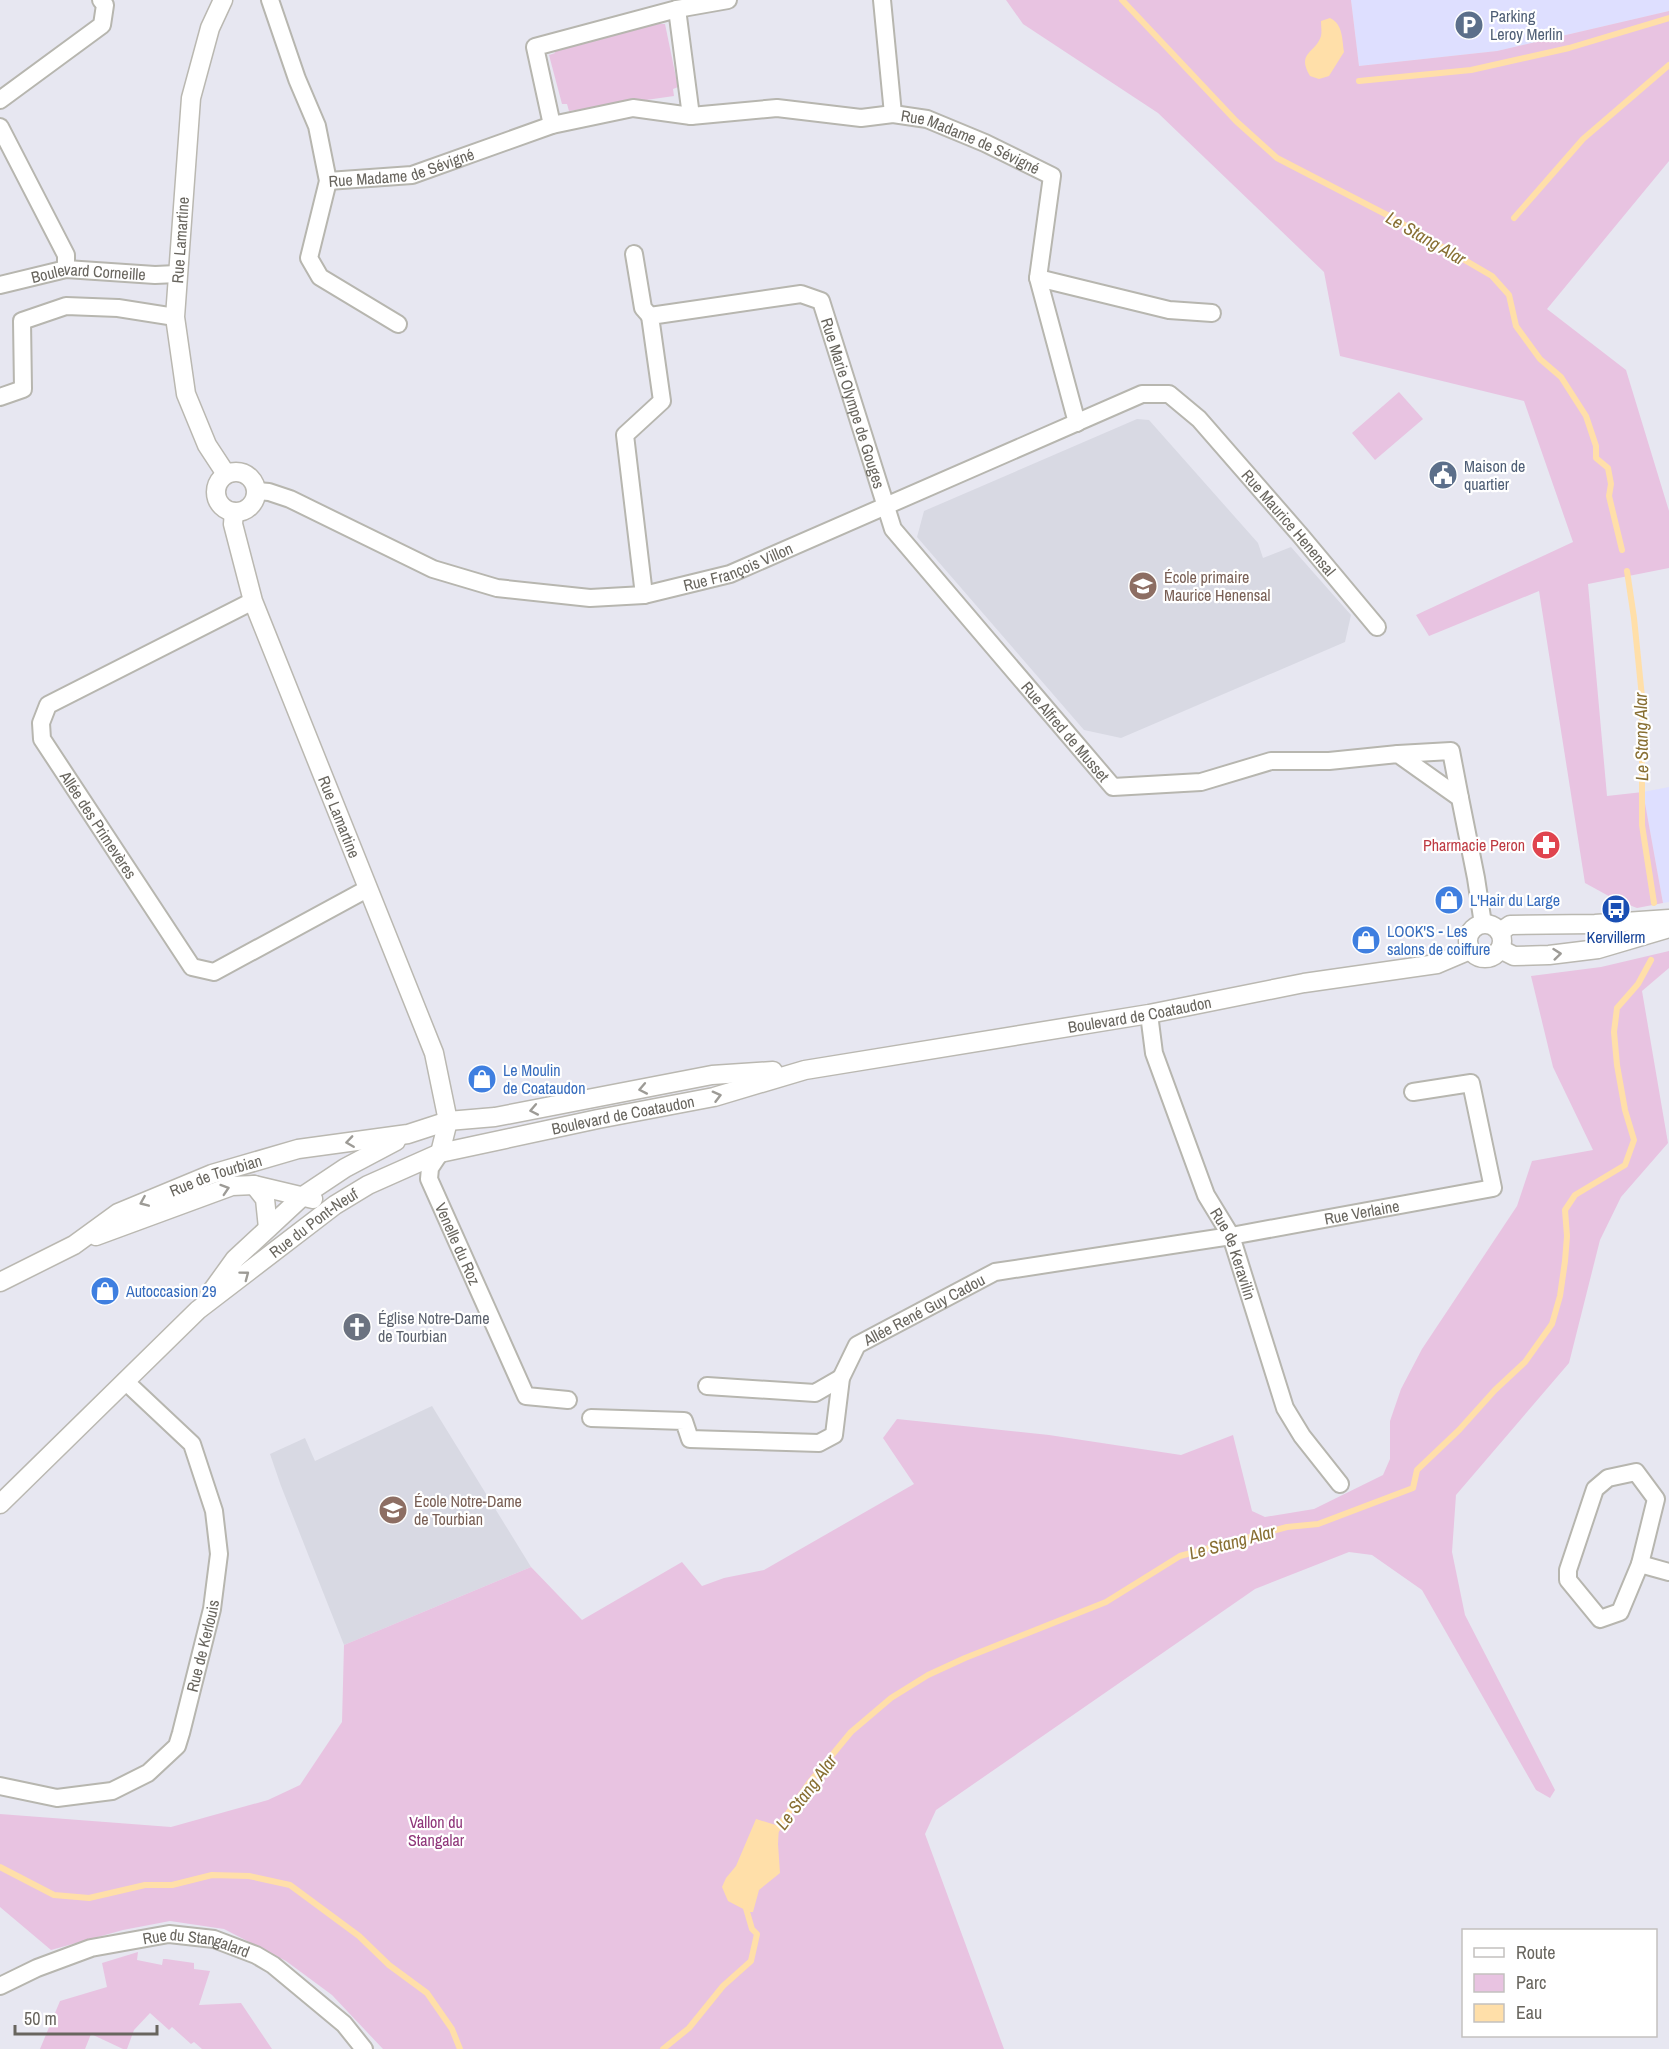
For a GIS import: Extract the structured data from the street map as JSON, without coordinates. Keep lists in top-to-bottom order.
{
  "streets": {
    "main road": [
      "Rue Lamartine",
      "Boulevard de Coataudon",
      "Rue de Tourbian",
      "Rue du Pont-Neuf"
    ],
    "street": [
      "Rue Madame de Sévigné",
      "Boulevard Corneille",
      "Rue Marie Olympe de Gouges",
      "Rue Maurice Henensal",
      "Rue François Villon",
      "Rue Alfred de Musset",
      "Allée des Primevères",
      "Rue Verlaine",
      "Venelle du Roz",
      "Rue de Keravilin",
      "Allée René Guy Cadou",
      "Rue de Kerlouis",
      "Rue du Stangalard"
    ]
  },
  "crossings": [
    ["Rue Madame de Sévigné", "Rue François Villon"],
    ["Rue Lamartine", "Boulevard Corneille"],
    ["Rue Lamartine", "Rue François Villon"],
    ["Rue Lamartine", "Allée des Primevères"],
    ["Rue Lamartine", "Boulevard de Coataudon"],
    ["Rue Lamartine", "Rue de Tourbian"],
    ["Rue Marie Olympe de Gouges", "Rue François Villon"],
    ["Rue Marie Olympe de Gouges", "Rue Alfred de Musset"],
    ["Rue Maurice Henensal", "Rue François Villon"],
    ["Rue François Villon", "Rue Alfred de Musset"],
    ["Rue Alfred de Musset", "Boulevard de Coataudon"],
    ["Boulevard de Coataudon", "Rue de Tourbian"],
    ["Boulevard de Coataudon", "Rue du Pont-Neuf"],
    ["Boulevard de Coataudon", "Venelle du Roz"],
    ["Boulevard de Coataudon", "Rue de Keravilin"],
    ["Rue de Tourbian", "Rue du Pont-Neuf"],
    ["Rue Verlaine", "Rue de Keravilin"],
    ["Rue Verlaine", "Allée René Guy Cadou"],
    ["Rue du Pont-Neuf", "Venelle du Roz"],
    ["Rue du Pont-Neuf", "Rue de Kerlouis"],
    ["Rue de Keravilin", "Allée René Guy Cadou"]
  ],
  "water": ["Le Stang Alar"],
  "parks": ["Vallon du Stangalar"],
  "places": {
    "parking": ["Parking Leroy Merlin"],
    "public building": ["Maison de quartier"],
    "school or university": ["École primaire Maurice Henensal", "École Notre-Dame de Tourbian"],
    "pharmacy": ["Pharmacie Peron"],
    "shop": [
      "L'Hair du Large",
      "LOOK'S - Les salons de coiffure",
      "Le Moulin de Coataudon",
      "Autoccasion 29"
    ],
    "bus stop": ["Kervillerm"],
    "church": ["Église Notre-Dame de Tourbian"]
  },
  "legend": ["Route", "Parc", "Eau"],
  "scale_bar": "50 m"
}
